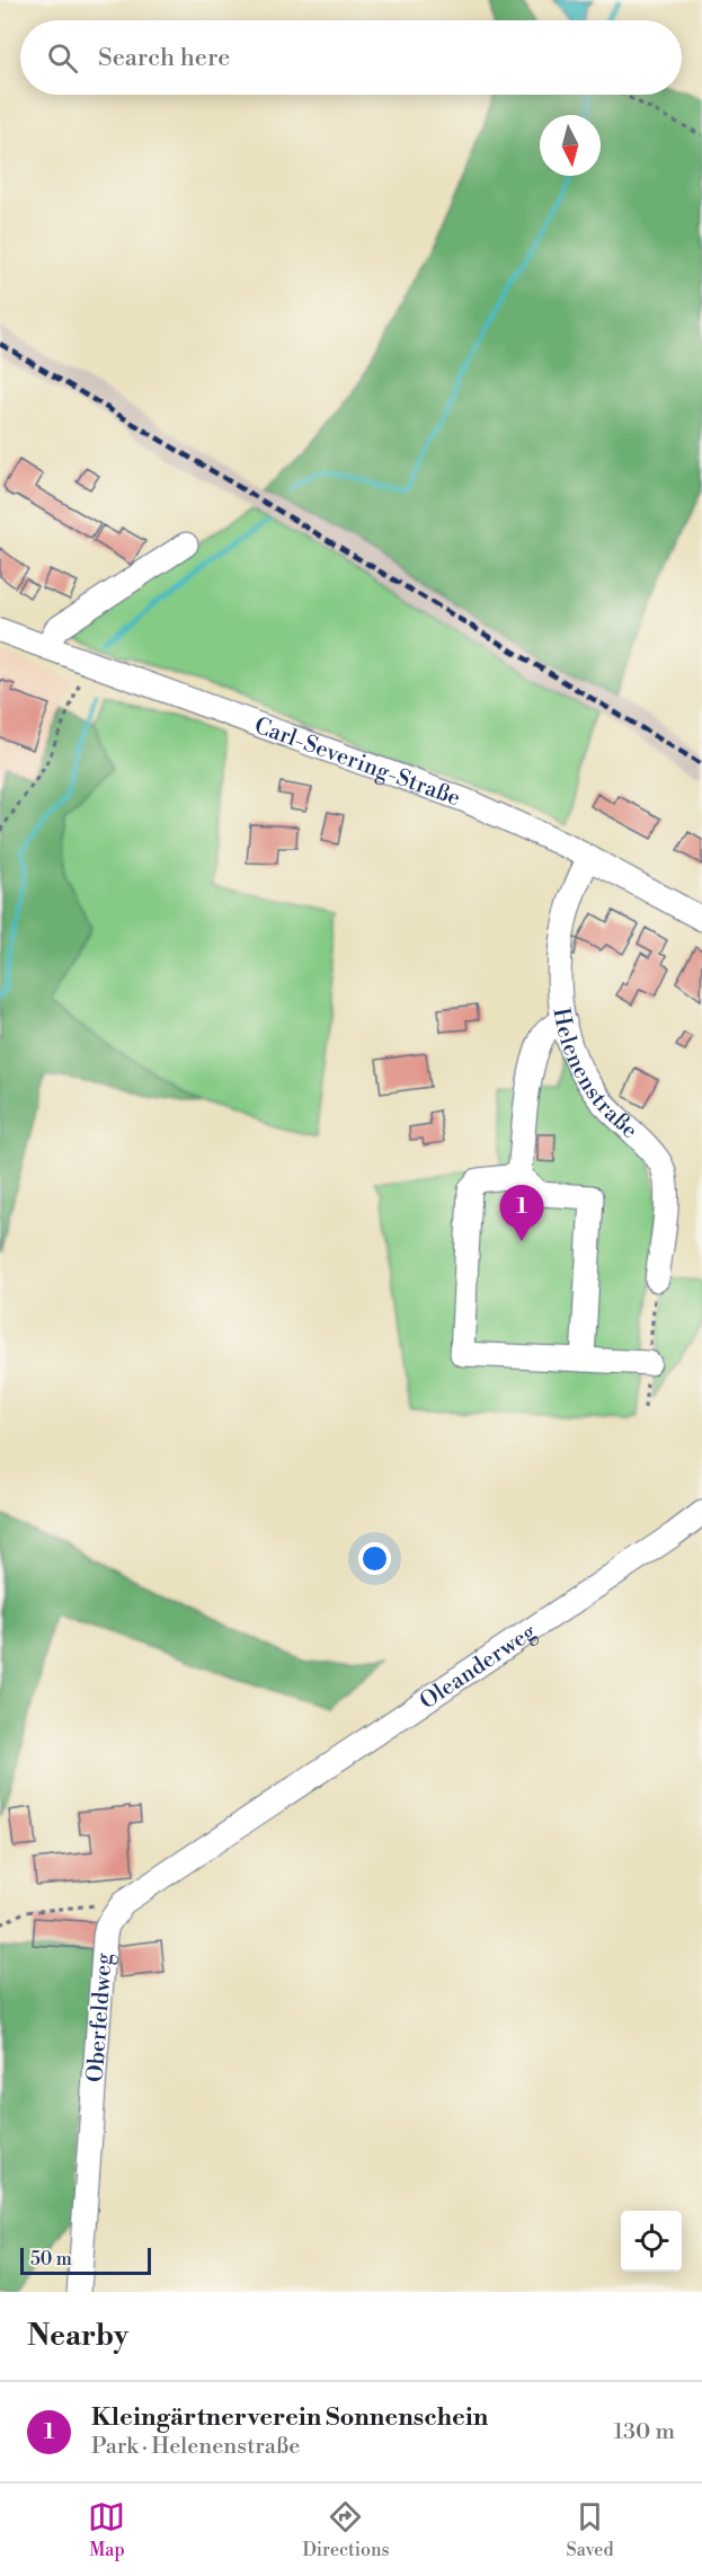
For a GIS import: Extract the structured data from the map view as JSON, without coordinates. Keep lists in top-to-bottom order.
{
  "streets": {
    "street": [
      "Carl-Severing-Straße",
      "Helenenstraße",
      "Oleanderweg",
      "Oberfeldweg"
    ]
  },
  "crossings": [
    ["Carl-Severing-Straße", "Helenenstraße"],
    ["Oleanderweg", "Oberfeldweg"]
  ],
  "scale_bar": "50 m",
  "north": "bottom",
  "page": {
    "search": "Search here",
    "pins": "1",
    "scale": "50 m",
    "heading": "Nearby",
    "list": [
      {
        "mark": "1",
        "name": "Kleingärtnerverein Sonnenschein",
        "note": "Park · Helenenstraße",
        "value": "130 m"
      }
    ],
    "nav": ["Map", "Directions", "Saved"]
  }
}
